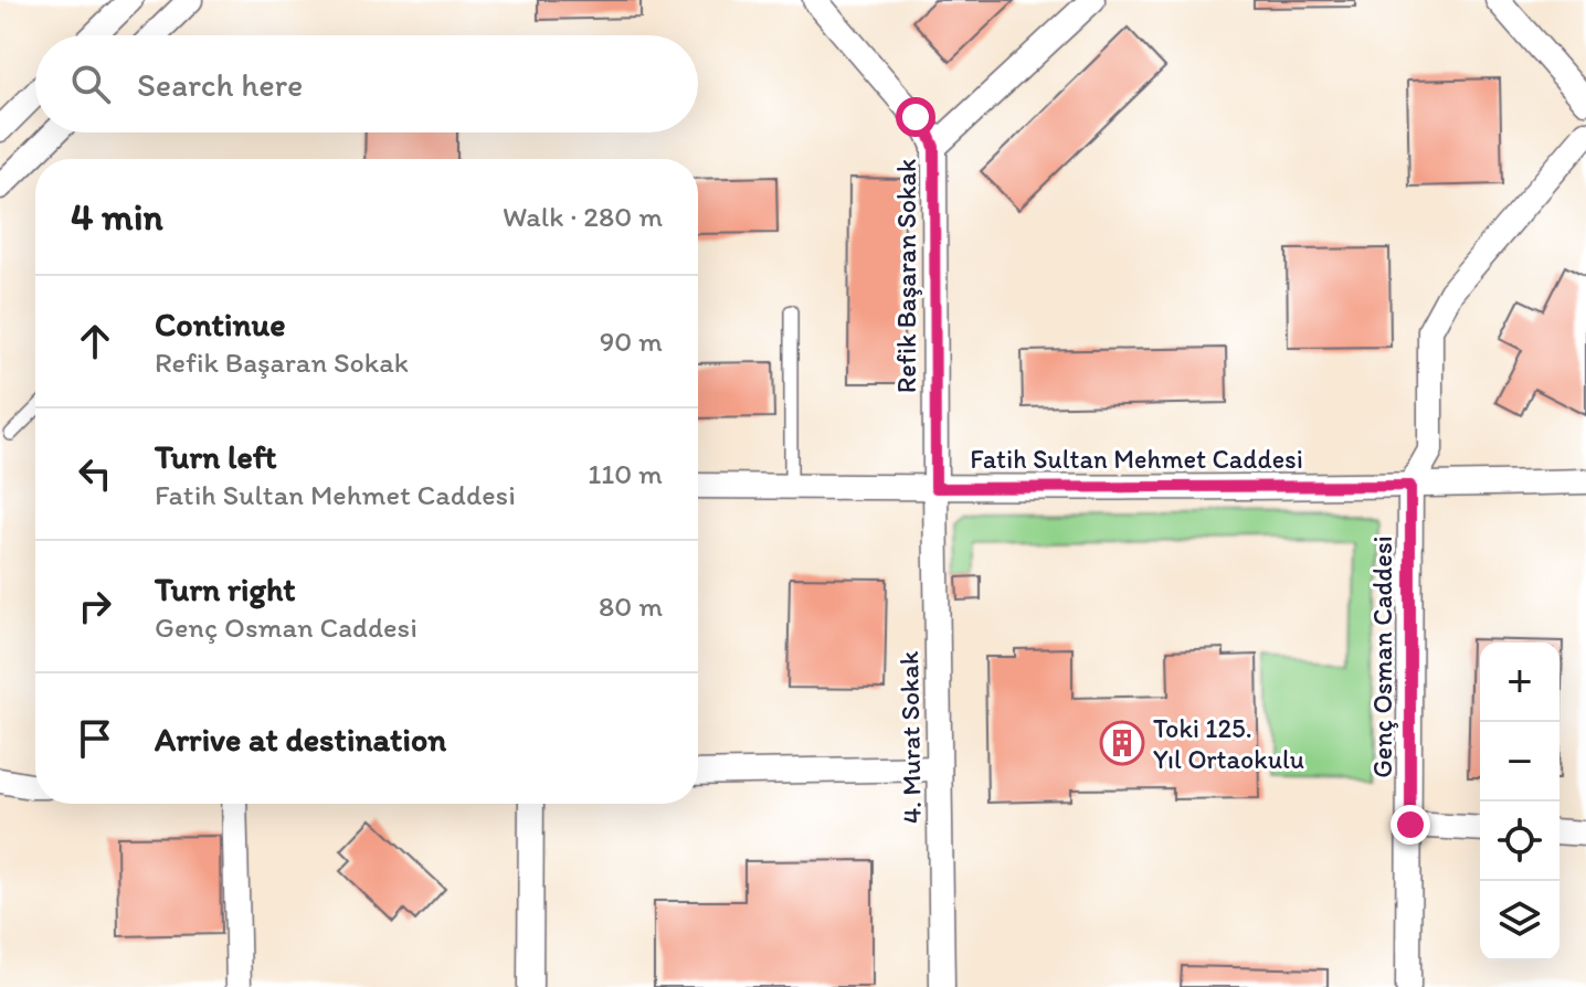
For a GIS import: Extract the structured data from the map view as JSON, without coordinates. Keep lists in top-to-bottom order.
{
  "streets": {
    "street": [
      "Refik Başaran Sokak",
      "Fatih Sultan Mehmet Caddesi",
      "Genç Osman Caddesi",
      "4. Murat Sokak"
    ]
  },
  "crossings": [
    ["Refik Başaran Sokak", "Fatih Sultan Mehmet Caddesi"],
    ["Refik Başaran Sokak", "4. Murat Sokak"],
    ["Fatih Sultan Mehmet Caddesi", "Genç Osman Caddesi"],
    ["Fatih Sultan Mehmet Caddesi", "4. Murat Sokak"]
  ],
  "places": {
    "building": ["Toki 125. Yıl Ortaokulu"]
  },
  "page": {
    "search": "Search here",
    "heading": ["4 min", "Walk · 280 m"],
    "list": [
      ["Continue", "Refik Başaran Sokak", "90 m"],
      ["Turn left", "Fatih Sultan Mehmet Caddesi", "110 m"],
      ["Turn right", "Genç Osman Caddesi", "80 m"],
      "Arrive at destination"
    ],
    "map_buttons": ["+", "−"]
  }
}
